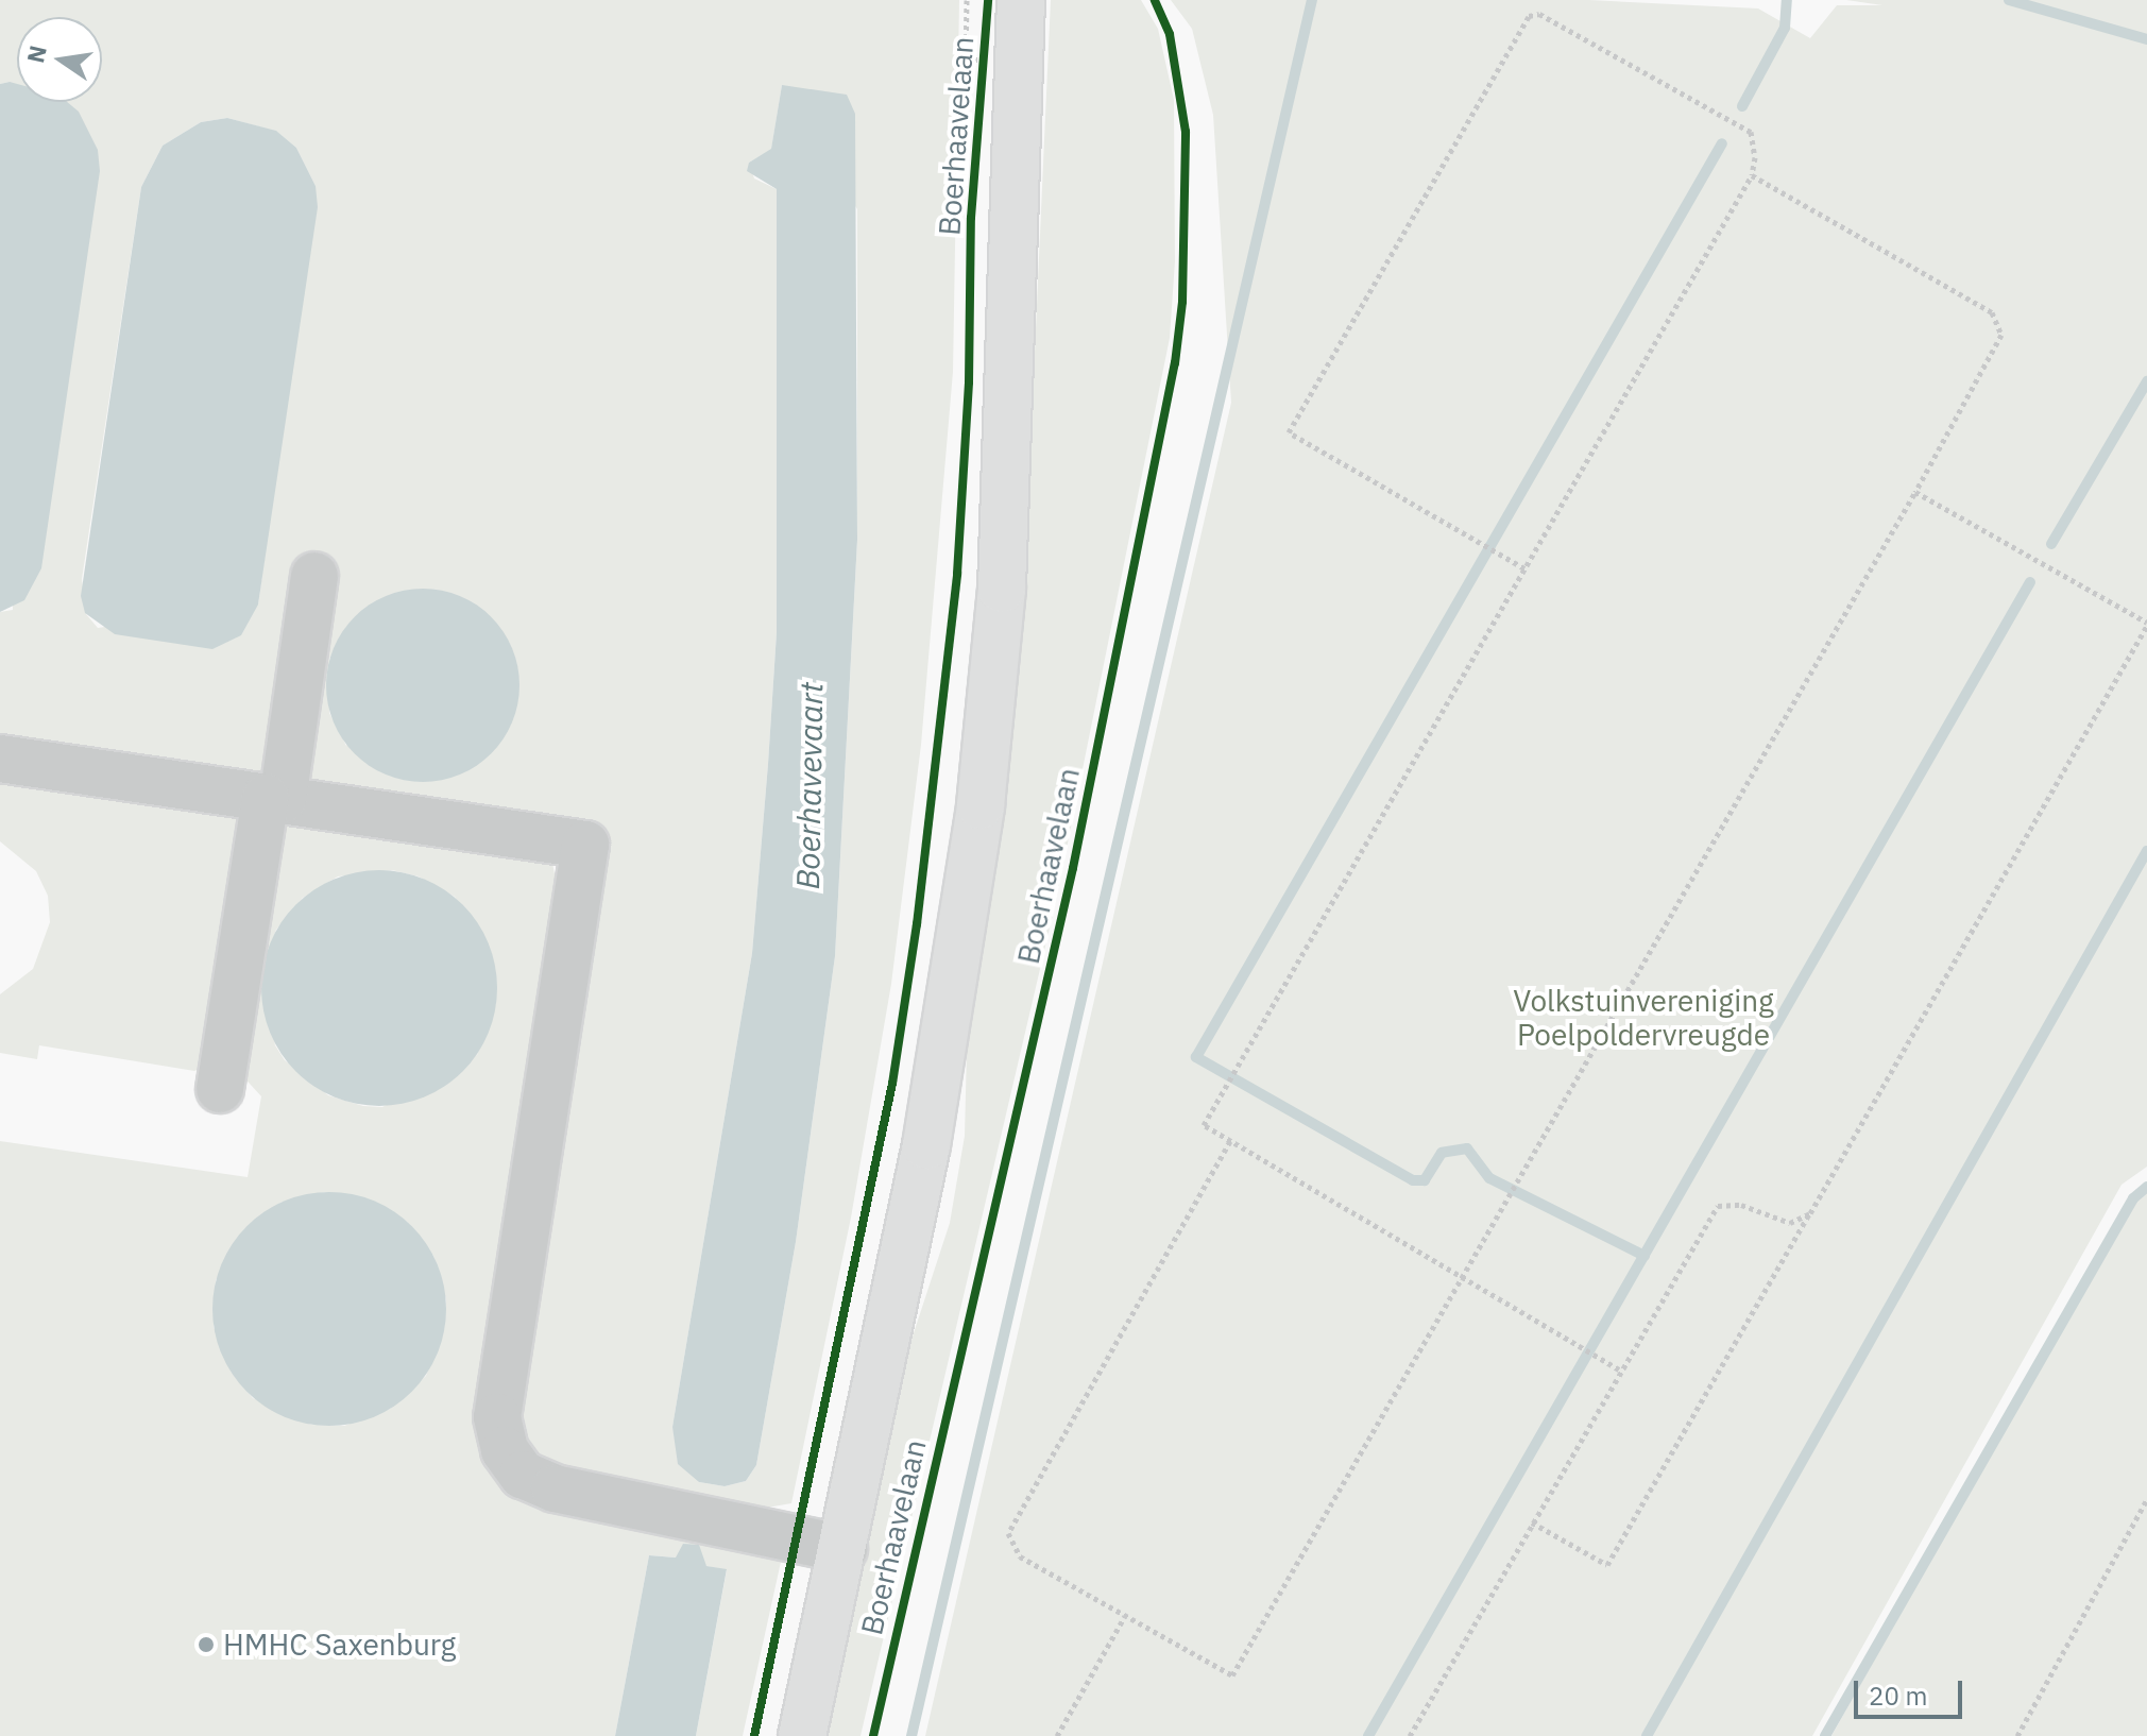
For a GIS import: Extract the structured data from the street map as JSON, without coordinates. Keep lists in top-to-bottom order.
{
  "streets": {
    "main road": ["Boerhaavelaan"]
  },
  "water": ["Boerhavevaart"],
  "parks": ["Volkstuinvereniging Poelpoldervreugde"],
  "places": ["HMHC Saxenburg"],
  "scale_bar": "20 m",
  "north": "left"
}
